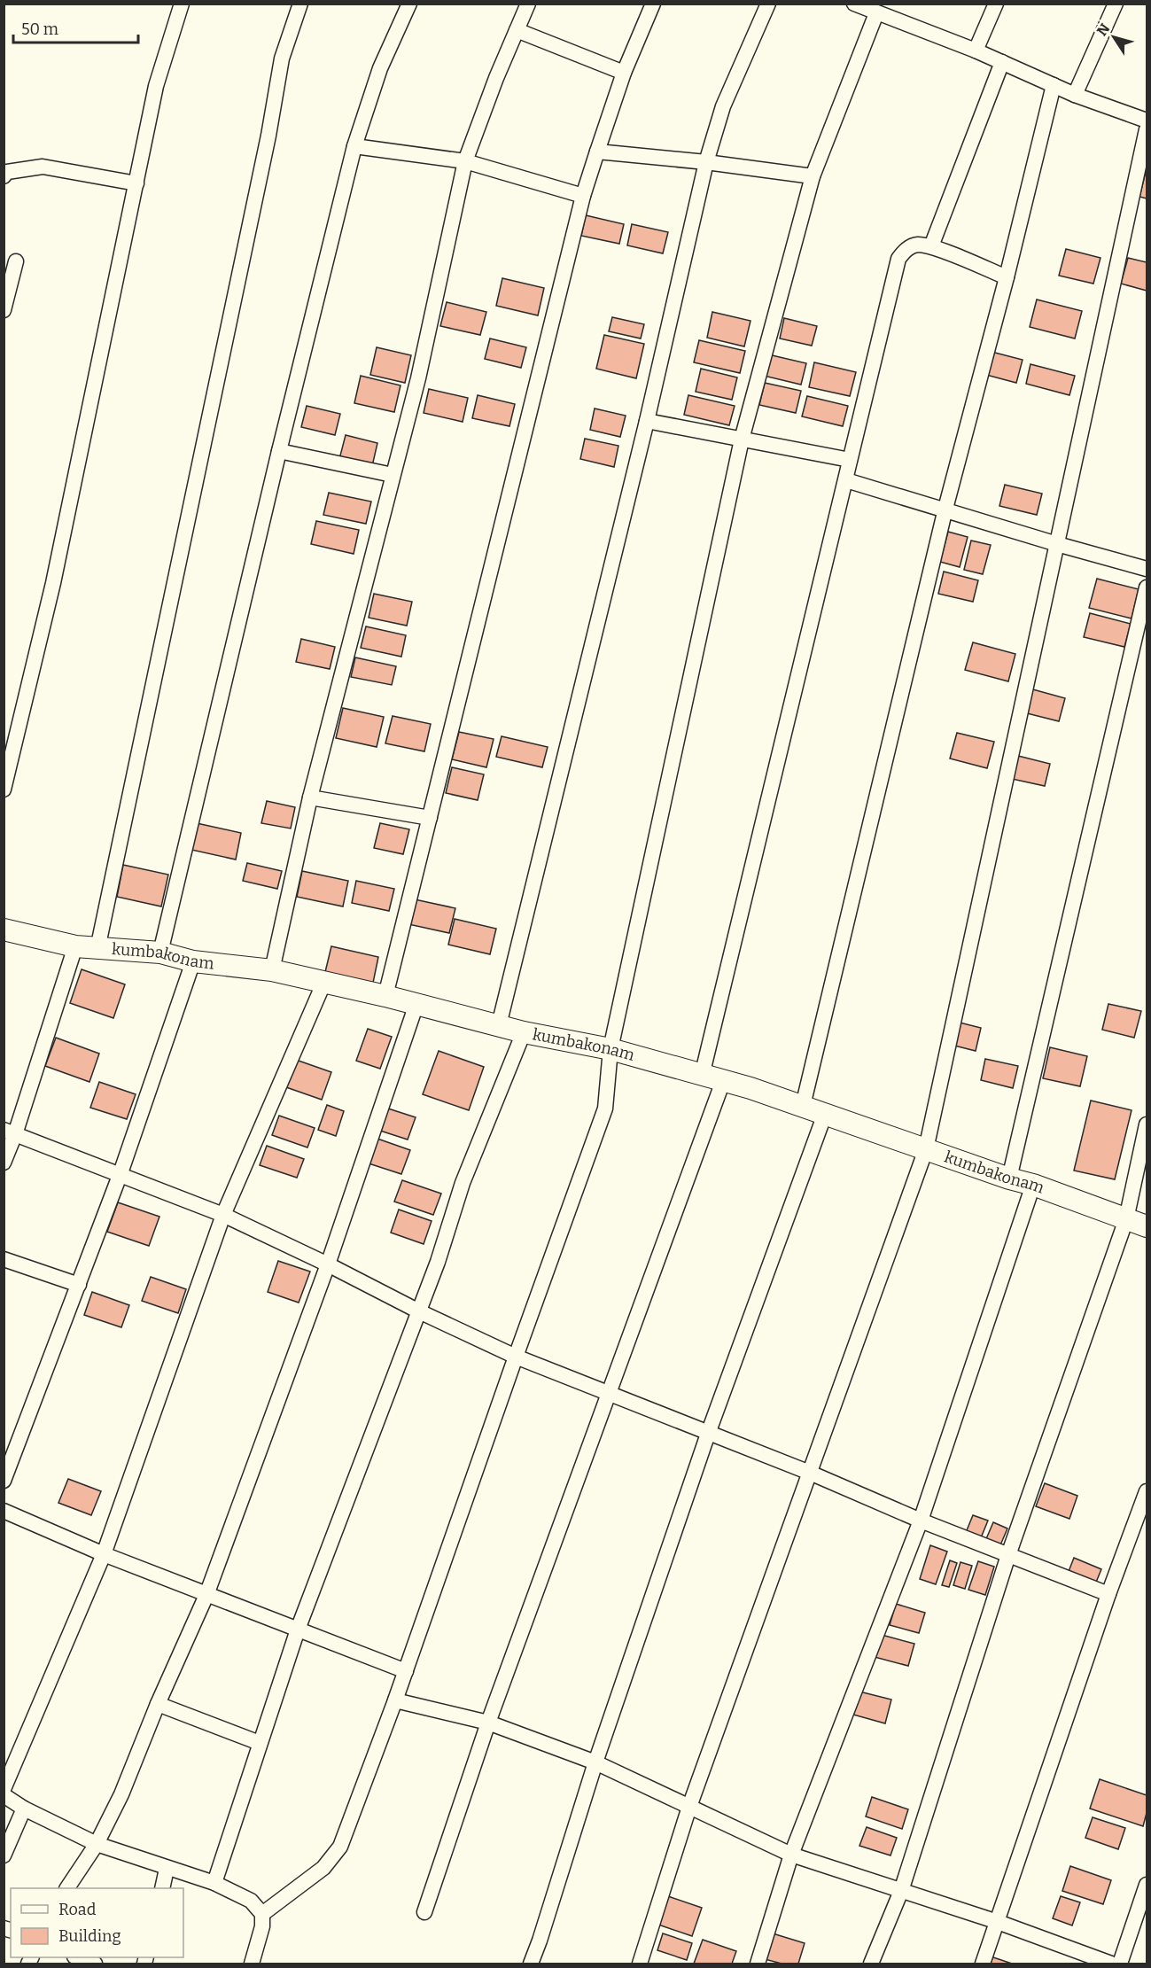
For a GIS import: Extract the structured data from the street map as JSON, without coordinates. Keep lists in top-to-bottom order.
{
  "streets": {
    "street": ["kumbakonam"]
  },
  "legend": ["Road", "Building"],
  "scale_bar": "50 m",
  "north": "top left"
}
